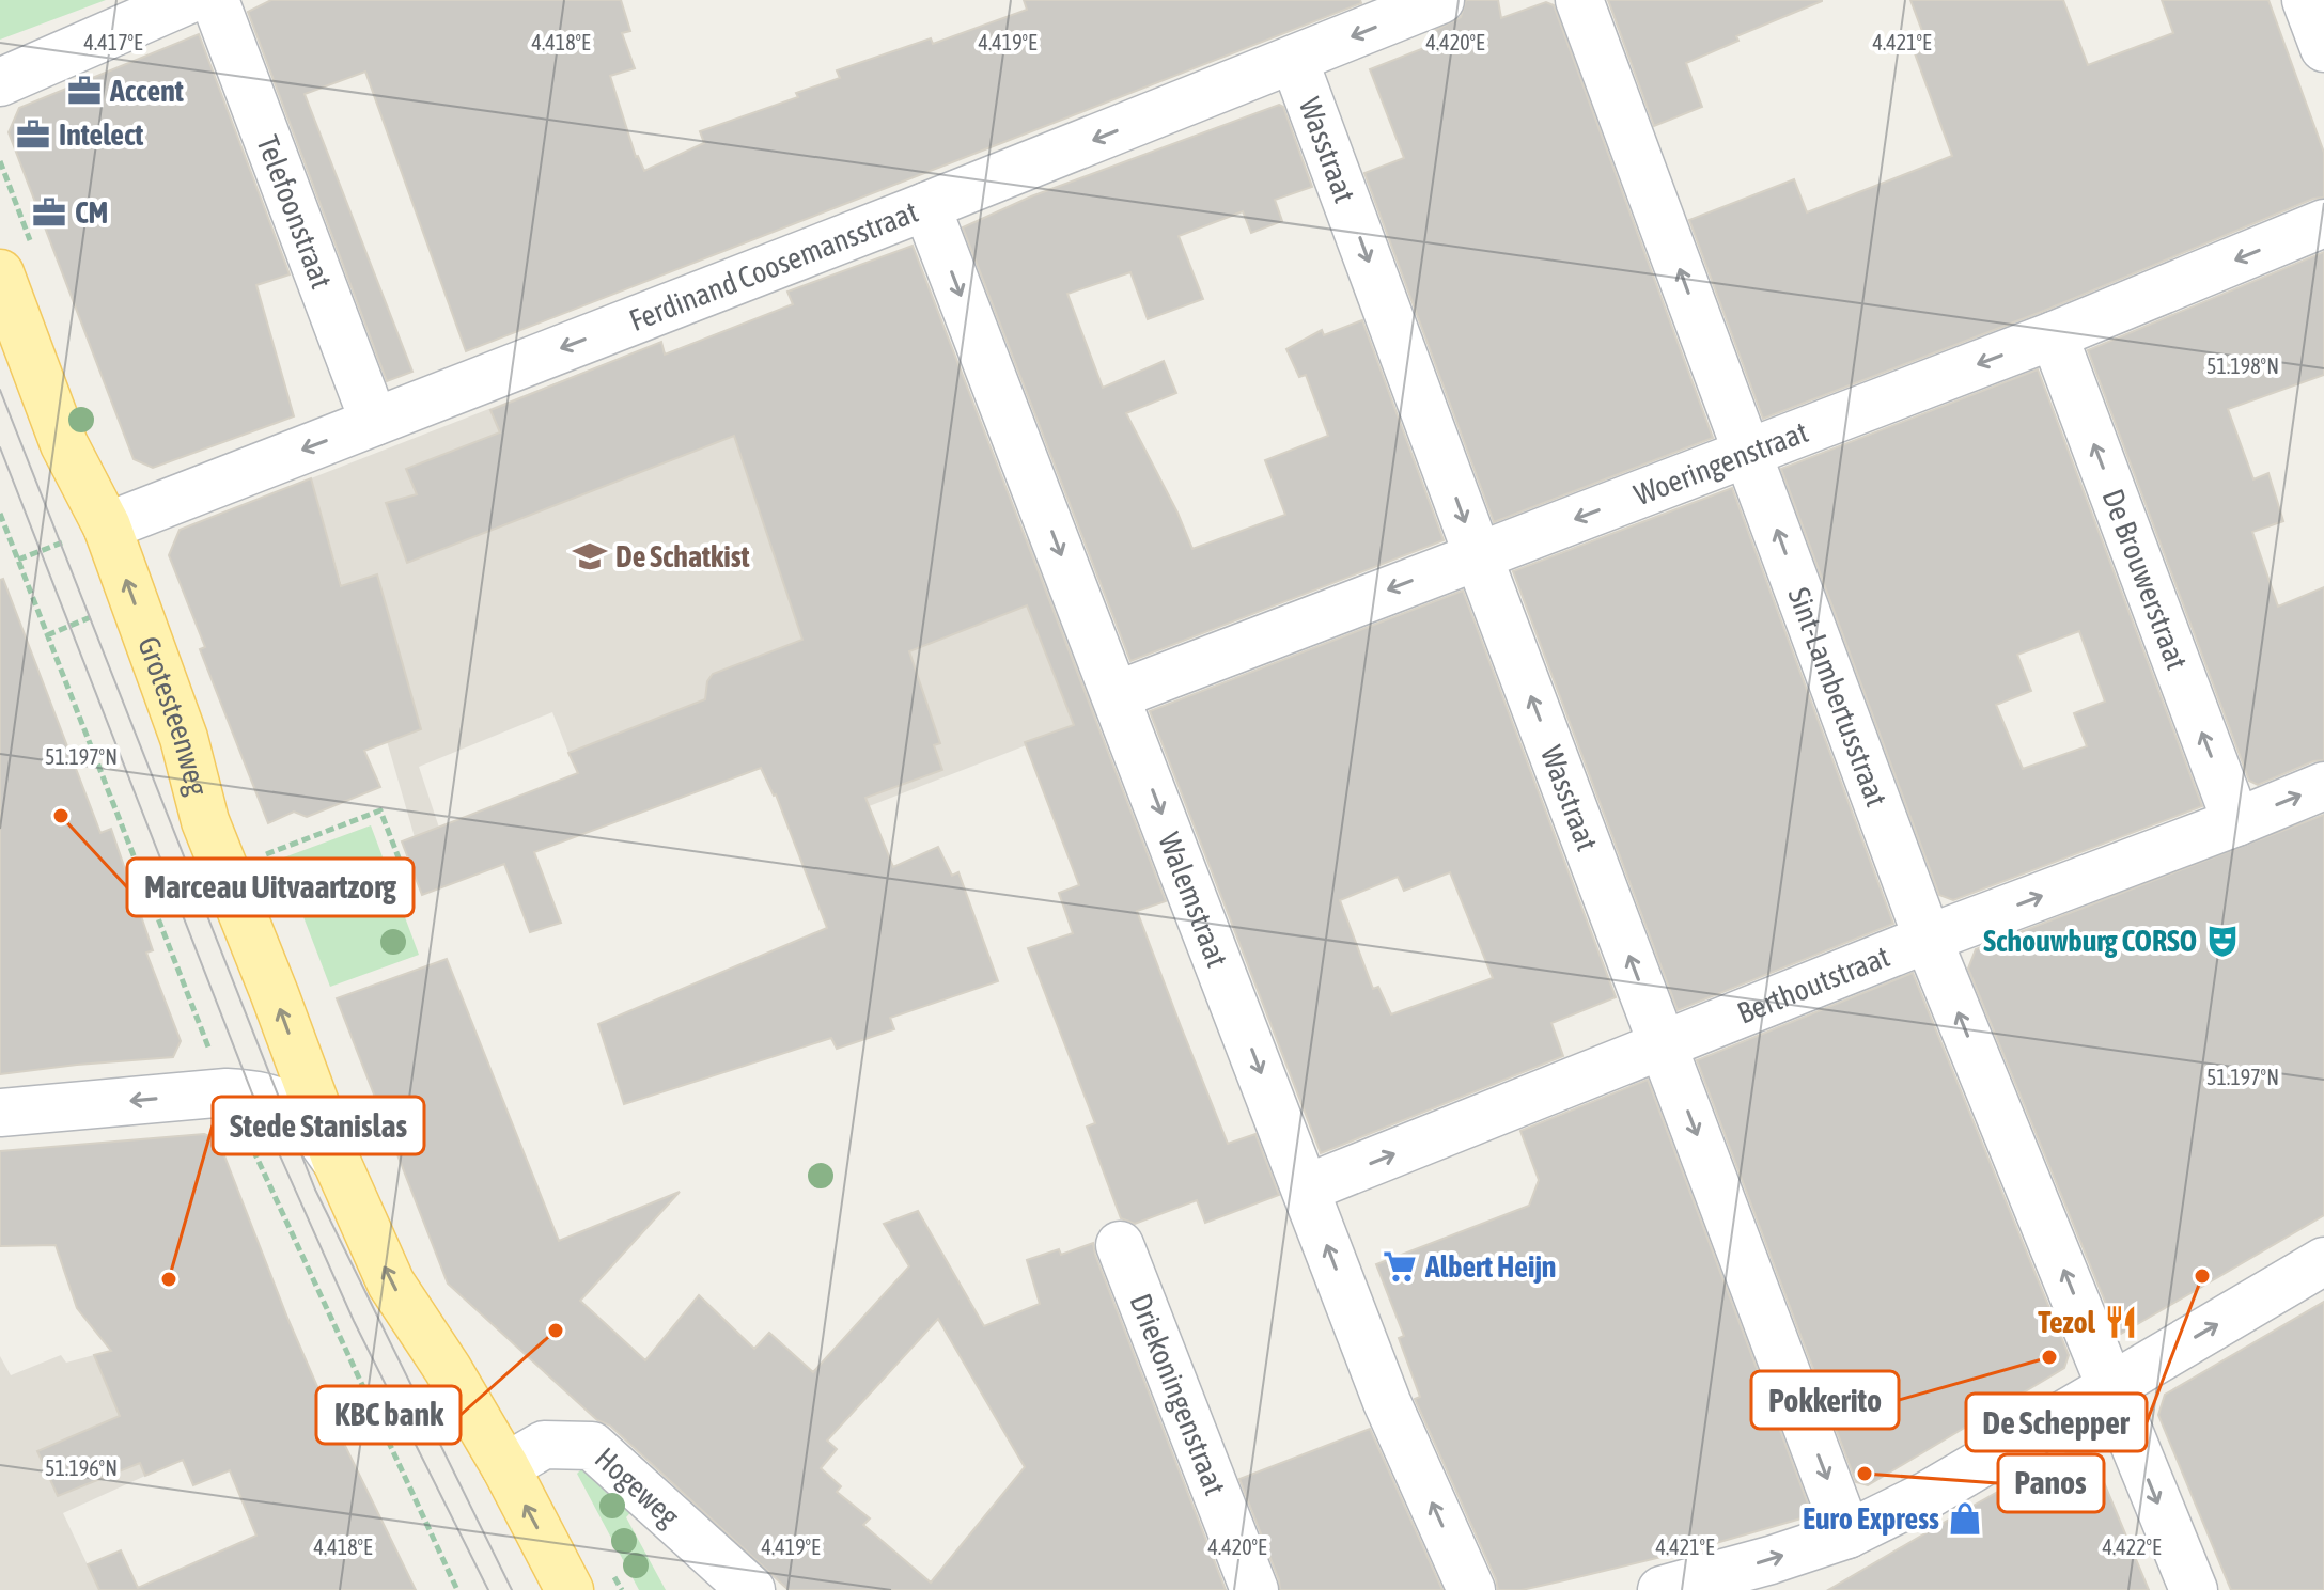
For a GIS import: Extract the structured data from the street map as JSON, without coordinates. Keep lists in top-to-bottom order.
{
  "streets": {
    "main road": ["Grotesteenweg"],
    "street": [
      "Wasstraat",
      "Telefoonstraat",
      "Ferdinand Coosemansstraat",
      "Woeringenstraat",
      "De Brouwerstraat",
      "Sint-Lambertusstraat",
      "Walemstraat",
      "Berthoutstraat",
      "Driekoningenstraat",
      "Hogeweg"
    ]
  },
  "crossings": [
    ["Wasstraat", "Ferdinand Coosemansstraat"],
    ["Wasstraat", "Woeringenstraat"],
    ["Wasstraat", "Berthoutstraat"],
    ["Telefoonstraat", "Ferdinand Coosemansstraat"],
    ["Ferdinand Coosemansstraat", "Grotesteenweg"],
    ["Ferdinand Coosemansstraat", "Walemstraat"],
    ["Woeringenstraat", "De Brouwerstraat"],
    ["Woeringenstraat", "Sint-Lambertusstraat"],
    ["Woeringenstraat", "Walemstraat"],
    ["De Brouwerstraat", "Berthoutstraat"],
    ["Sint-Lambertusstraat", "Berthoutstraat"],
    ["Grotesteenweg", "Hogeweg"],
    ["Walemstraat", "Berthoutstraat"]
  ],
  "one_way": [
    "Ferdinand Coosemansstraat",
    "Woeringenstraat",
    "De Brouwerstraat",
    "Grotesteenweg",
    "Berthoutstraat"
  ],
  "places": {
    "office": ["Accent", "Intelect", "CM"],
    "school or university": ["De Schatkist"],
    "other": [
      "Marceau Uitvaartzorg",
      "De Schepper",
      "Stede Stanislas",
      "KBC bank",
      "Pokkerito",
      "Panos"
    ],
    "theatre": ["Schouwburg CORSO"],
    "supermarket": ["Albert Heijn"],
    "restaurant": ["Tezol"],
    "shop": ["Euro Express"]
  },
  "coordinates": [
    "4.417°E",
    "4.418°E",
    "4.419°E",
    "4.420°E",
    "4.421°E",
    "51.198°N",
    "51.197°N",
    "51.196°N",
    "4.422°E"
  ]
}
